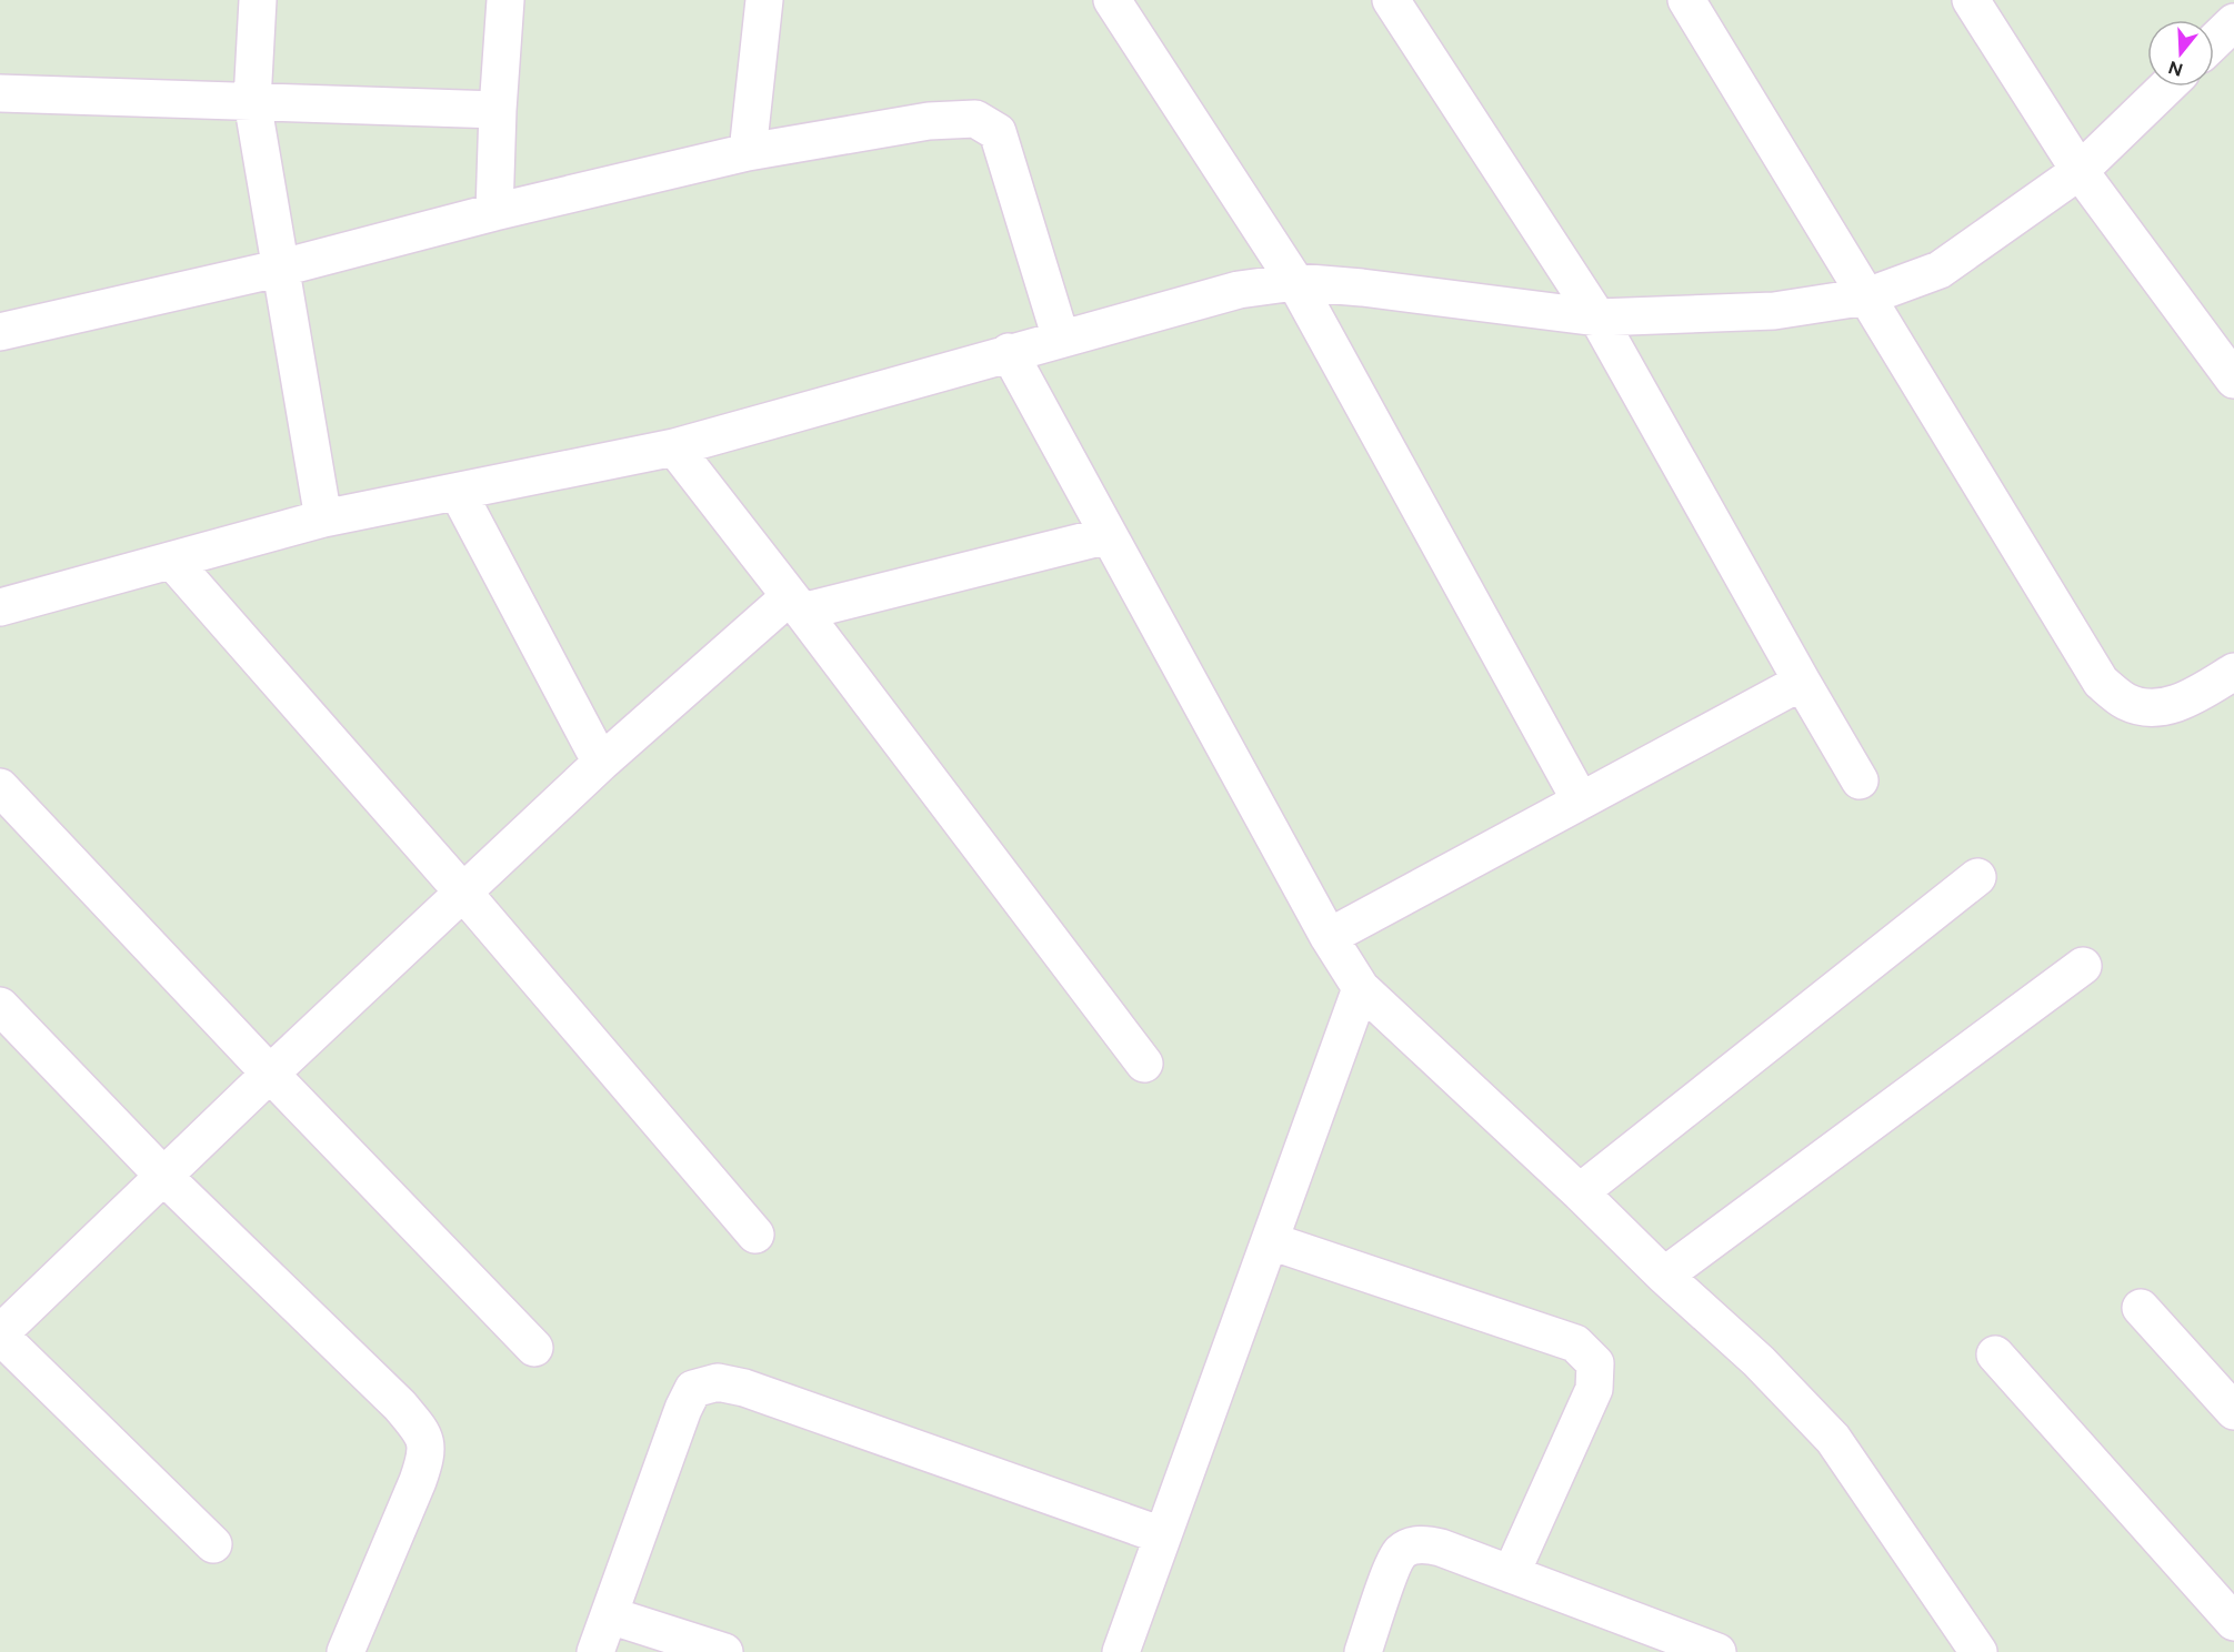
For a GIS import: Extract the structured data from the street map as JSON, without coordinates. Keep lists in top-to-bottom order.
{
  "north": "bottom"
}
